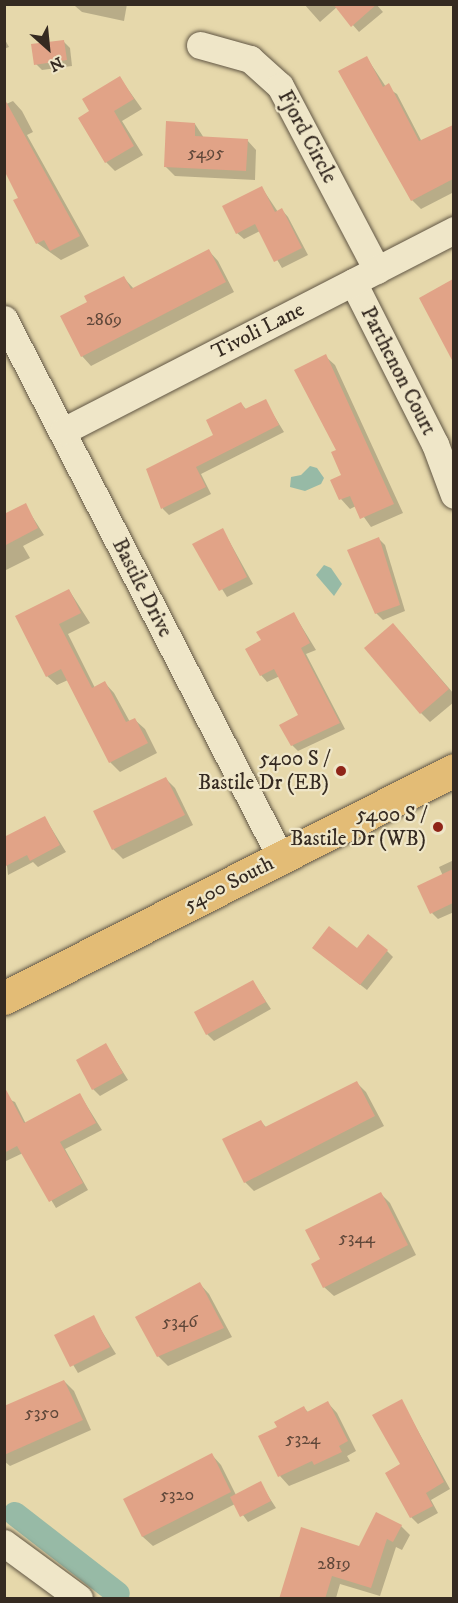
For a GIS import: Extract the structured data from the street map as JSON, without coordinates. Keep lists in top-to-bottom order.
{
  "streets": {
    "main road": ["5400 South"],
    "street": [
      "Fjord Circle",
      "Tivoli Lane",
      "Parthenon Court",
      "Bastile Drive"
    ]
  },
  "crossings": [
    ["Fjord Circle", "Tivoli Lane"],
    ["Tivoli Lane", "Parthenon Court"],
    ["Tivoli Lane", "Bastile Drive"],
    ["Bastile Drive", "5400 South"]
  ],
  "places": ["5400 S / Bastile Dr (EB)", "5400 S / Bastile Dr (WB)"],
  "house_numbers": [
    "5495",
    "2869",
    "5344",
    "5346",
    "5350",
    "5324",
    "5320",
    "2819"
  ],
  "north": "bottom right"
}
